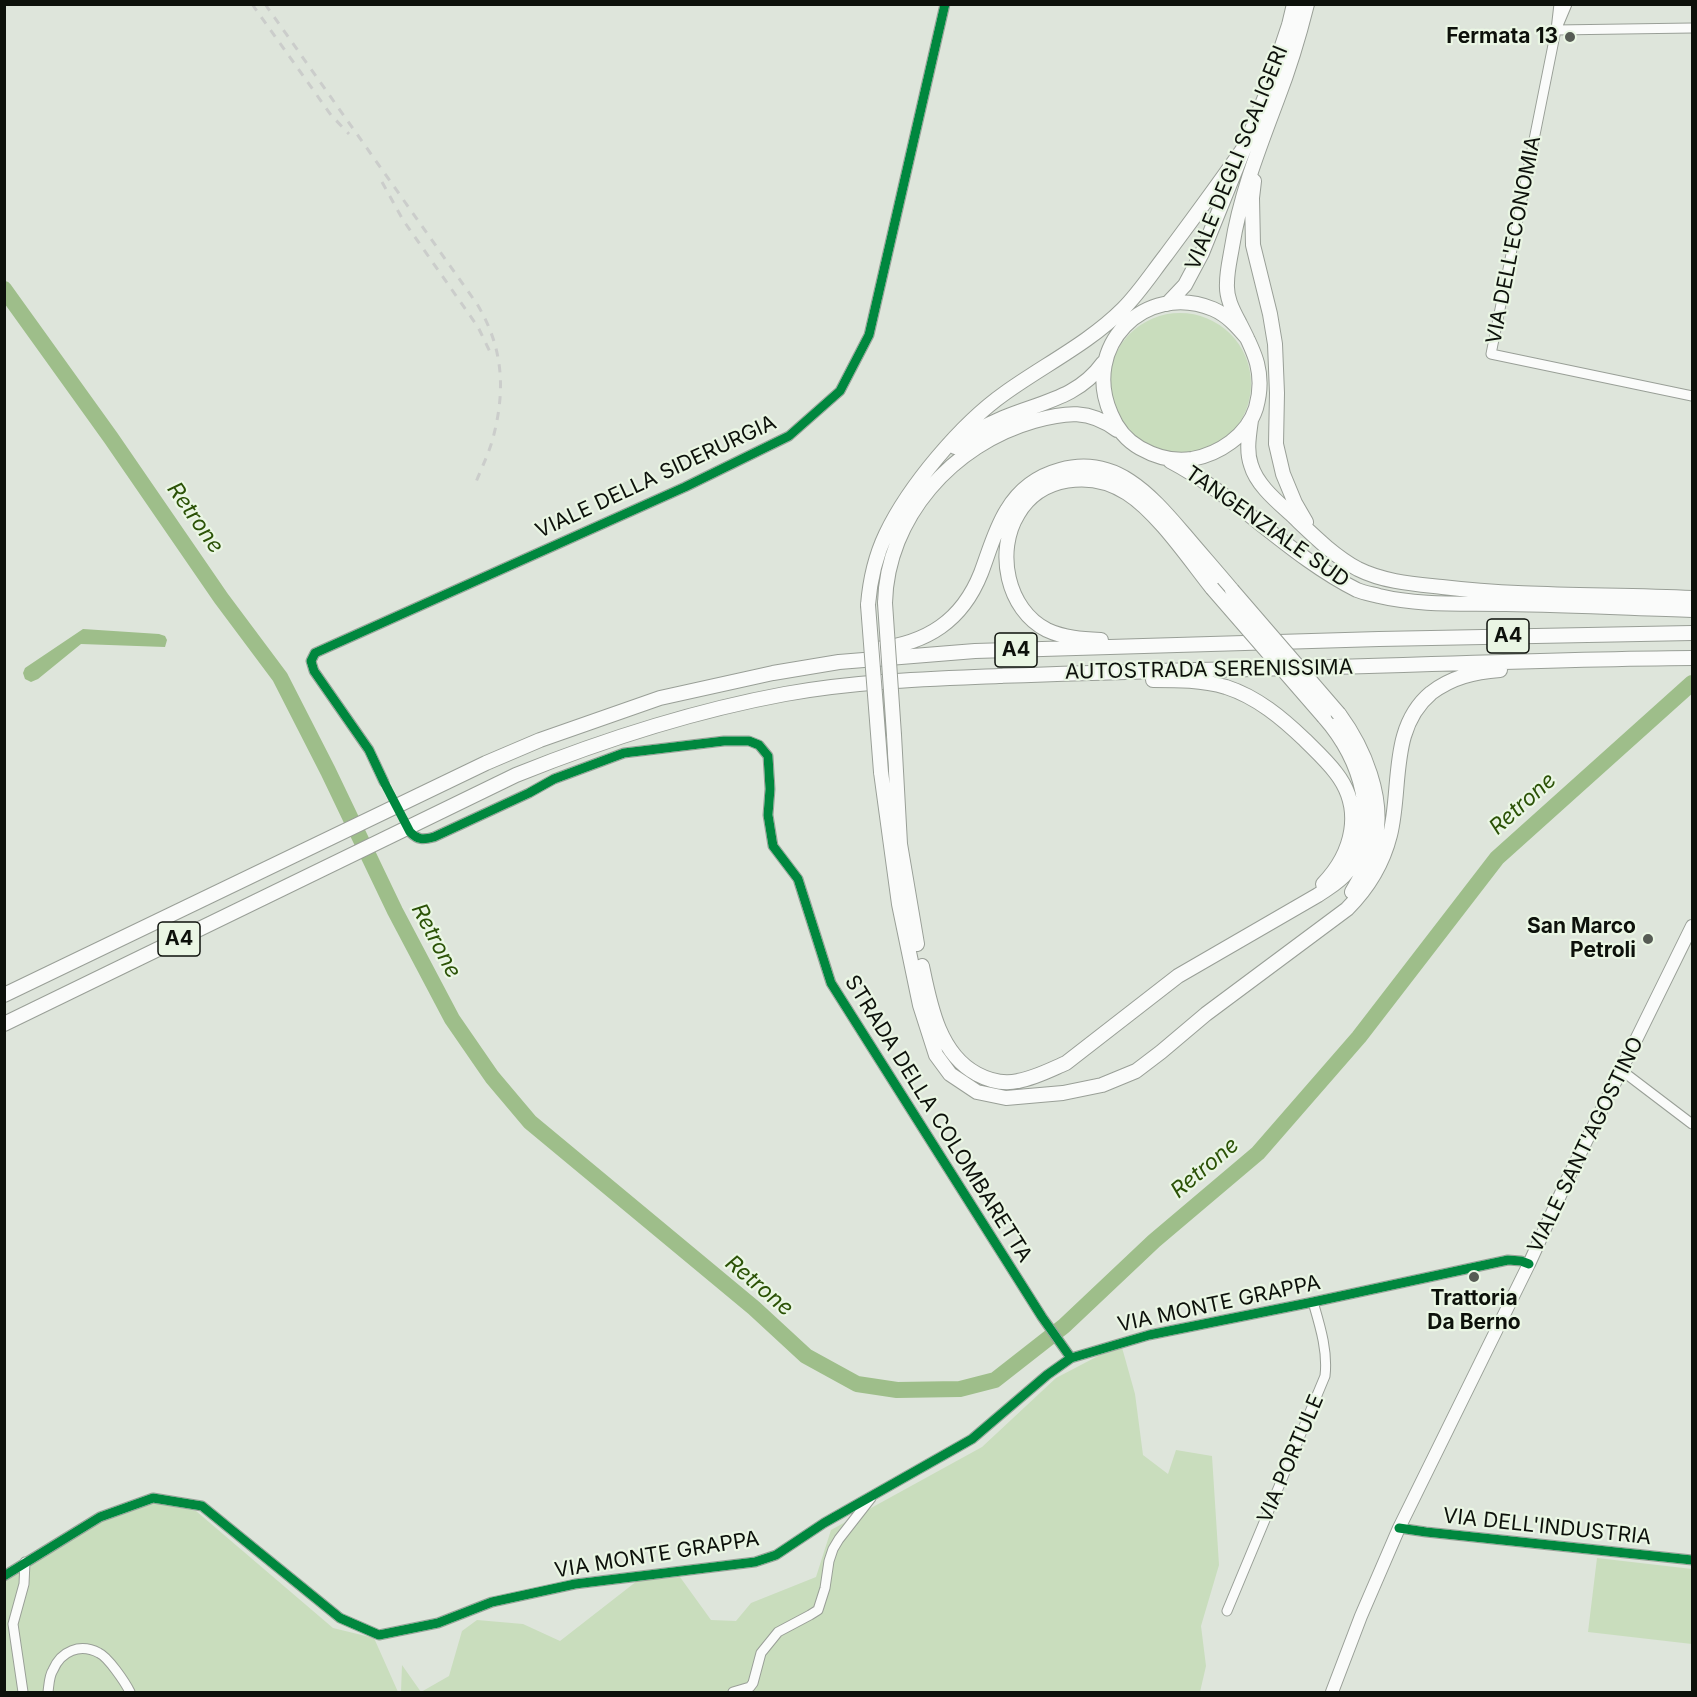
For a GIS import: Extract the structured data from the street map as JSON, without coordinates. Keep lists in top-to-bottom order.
{
  "streets": {
    "highway": [
      "VIALE DEGLI SCALIGERI",
      "TANGENZIALE SUD",
      "A4",
      "AUTOSTRADA SERENISSIMA"
    ],
    "main road": ["VIALE SANT'AGOSTINO"],
    "street": [
      "VIA DELL'ECONOMIA",
      "VIALE DELLA SIDERURGIA",
      "STRADA DELLA COLOMBARETTA",
      "VIA MONTE GRAPPA",
      "VIA PORTULE",
      "VIA DELL'INDUSTRIA"
    ]
  },
  "crossings": [
    ["VIALE DEGLI SCALIGERI", "TANGENZIALE SUD"],
    ["STRADA DELLA COLOMBARETTA", "VIA MONTE GRAPPA"],
    ["VIALE SANT'AGOSTINO", "VIA MONTE GRAPPA"],
    ["VIALE SANT'AGOSTINO", "VIA DELL'INDUSTRIA"],
    ["VIA MONTE GRAPPA", "VIA PORTULE"]
  ],
  "water": ["Retrone"],
  "places": ["Fermata 13", "San Marco Petroli", "Trattoria Da Berno"]
}
